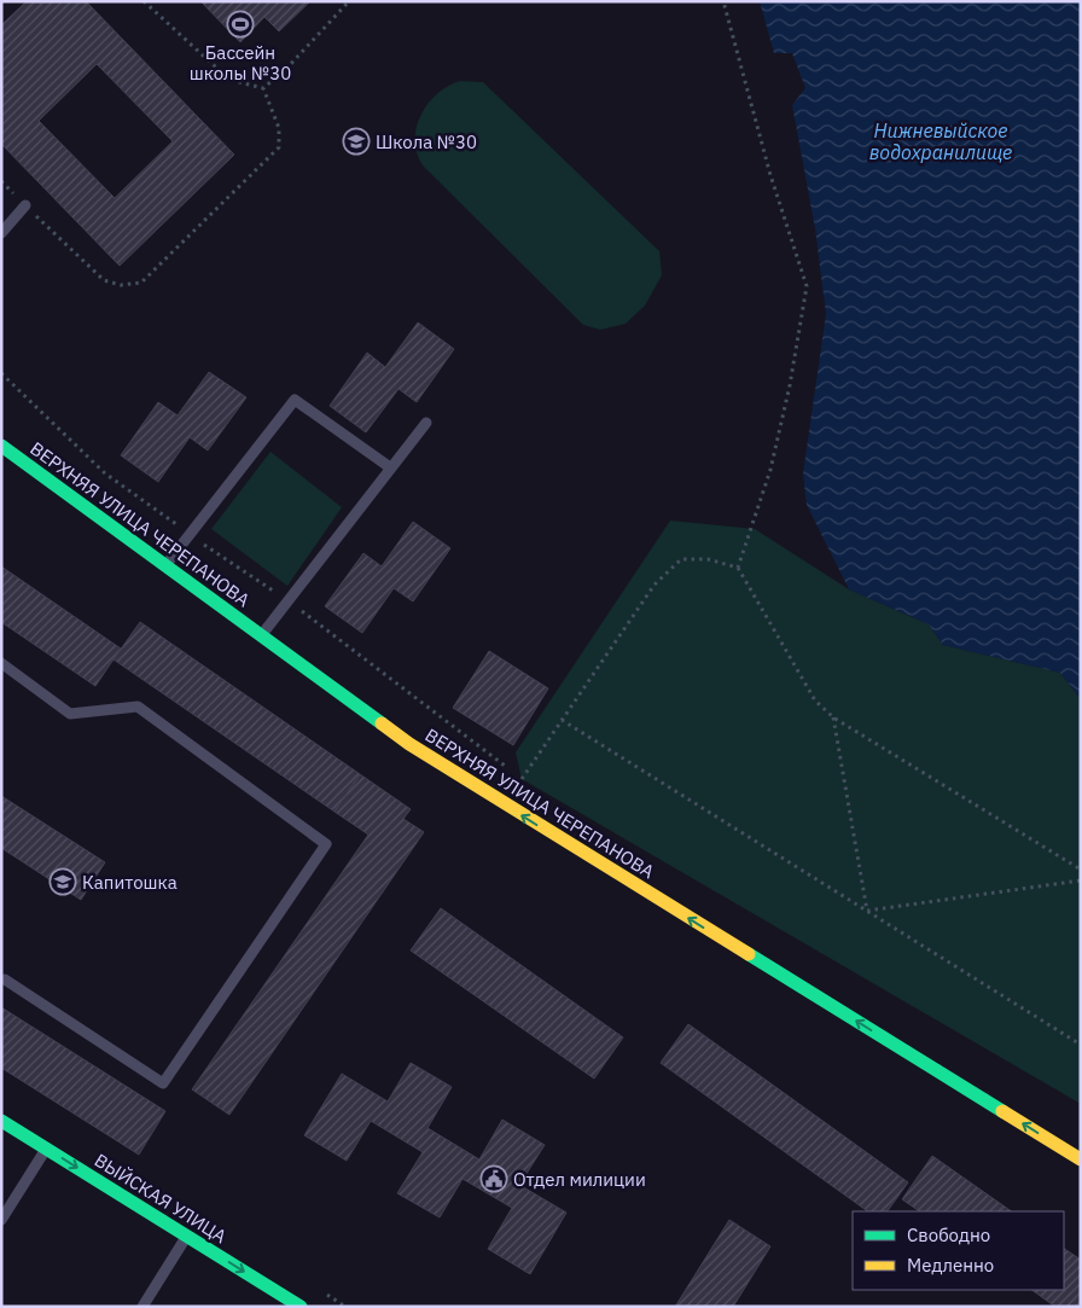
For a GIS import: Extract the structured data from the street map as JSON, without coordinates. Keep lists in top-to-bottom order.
{
  "streets": {
    "main road": ["ВЕРХНЯЯ УЛИЦА ЧЕРЕПАНОВА", "ВЫЙСКАЯ УЛИЦА"]
  },
  "one_way": ["ВЕРХНЯЯ УЛИЦА ЧЕРЕПАНОВА", "ВЫЙСКАЯ УЛИЦА"],
  "water": ["Нижневыйское водохранилище"],
  "places": {
    "sports": ["Бассейн школы №30"],
    "school or university": ["Школа №30", "Капитошка"],
    "public building": ["Отдел милиции"]
  },
  "legend": ["Свободно", "Медленно"]
}
